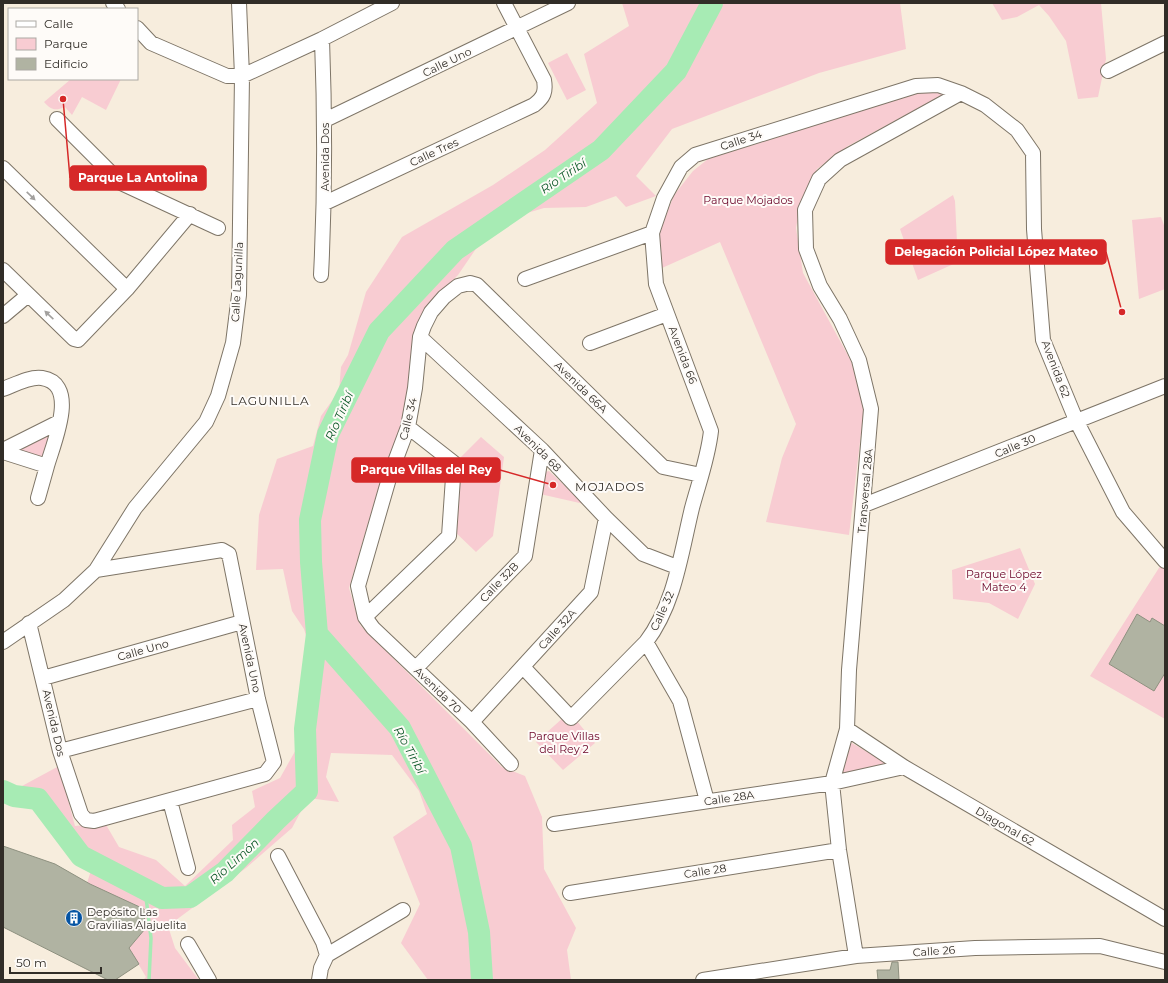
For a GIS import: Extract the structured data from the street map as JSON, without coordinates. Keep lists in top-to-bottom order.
{
  "streets": {
    "street": [
      "Calle Uno",
      "Calle 34",
      "Calle Tres",
      "Avenida Dos",
      "Calle Lagunilla",
      "Avenida 66",
      "Avenida 62",
      "Avenida 66A",
      "Calle 30",
      "Avenida 68",
      "Transversal 28A",
      "Calle 32B",
      "Calle 32",
      "Calle 32A",
      "Avenida Uno",
      "Avenida 70",
      "Calle 28A",
      "Diagonal 62",
      "Calle 28",
      "Calle 26"
    ]
  },
  "crossings": [
    ["Calle Uno", "Calle Tres"],
    ["Calle Uno", "Avenida Dos"],
    ["Calle Uno", "Avenida Uno"],
    ["Calle 34", "Avenida 66"],
    ["Calle 34", "Avenida 62"],
    ["Calle 34", "Avenida 66A"],
    ["Calle 34", "Avenida 68"],
    ["Calle 34", "Transversal 28A"],
    ["Calle 34", "Avenida 70"],
    ["Calle Tres", "Avenida Dos"],
    ["Avenida Dos", "Calle Lagunilla"],
    ["Avenida Dos", "Avenida Uno"],
    ["Calle Lagunilla", "Avenida Uno"],
    ["Avenida 66", "Avenida 66A"],
    ["Avenida 66", "Calle 32"],
    ["Avenida 62", "Calle 30"],
    ["Avenida 66A", "Calle 32"],
    ["Calle 30", "Transversal 28A"],
    ["Avenida 68", "Calle 32B"],
    ["Avenida 68", "Calle 32"],
    ["Avenida 68", "Calle 32A"],
    ["Transversal 28A", "Calle 28A"],
    ["Transversal 28A", "Diagonal 62"],
    ["Calle 32B", "Avenida 70"],
    ["Calle 32", "Calle 32A"],
    ["Calle 32A", "Avenida 70"],
    ["Calle 28A", "Diagonal 62"]
  ],
  "districts": ["LAGUNILLA", "MOJADOS"],
  "water": ["Río Tiribí", "Río Limón"],
  "parks": ["Parque Mojados", "Parque López Mateo 4", "Parque Villas del Rey 2"],
  "places": {
    "other": ["Parque La Antolina", "Delegación Policial López Mateo", "Parque Villas del Rey"],
    "building": ["Depósito Las Gravilias Alajuelita"]
  },
  "legend": ["Calle", "Parque", "Edificio"],
  "scale_bar": "50 m"
}
